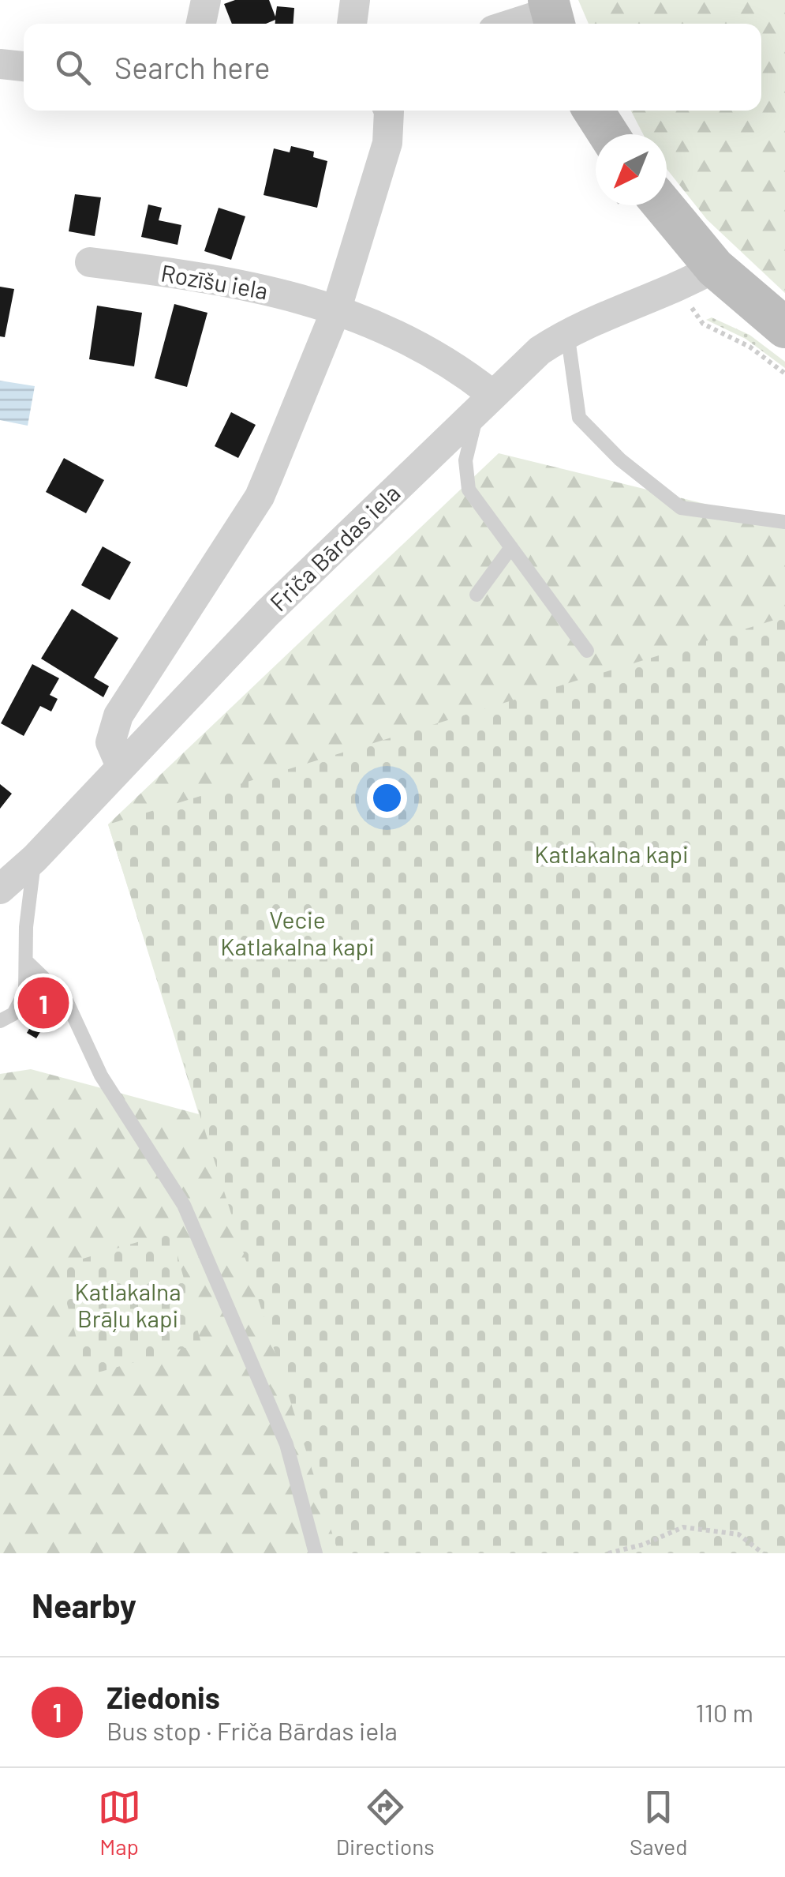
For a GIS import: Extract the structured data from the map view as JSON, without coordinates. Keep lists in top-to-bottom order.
{
  "streets": {
    "street": ["Rozīšu iela", "Friča Bārdas iela"]
  },
  "crossings": [
    ["Rozīšu iela", "Friča Bārdas iela"]
  ],
  "parks": ["Katlakalna kapi", "Vecie Katlakalna kapi", "Katlakalna Brāļu kapi"],
  "north": "bottom left",
  "page": {
    "search": "Search here",
    "pins": "1",
    "heading": "Nearby",
    "list": [
      {
        "mark": "1",
        "name": "Ziedonis",
        "note": "Bus stop · Friča Bārdas iela",
        "value": "110 m"
      }
    ],
    "nav": ["Map", "Directions", "Saved"]
  }
}
